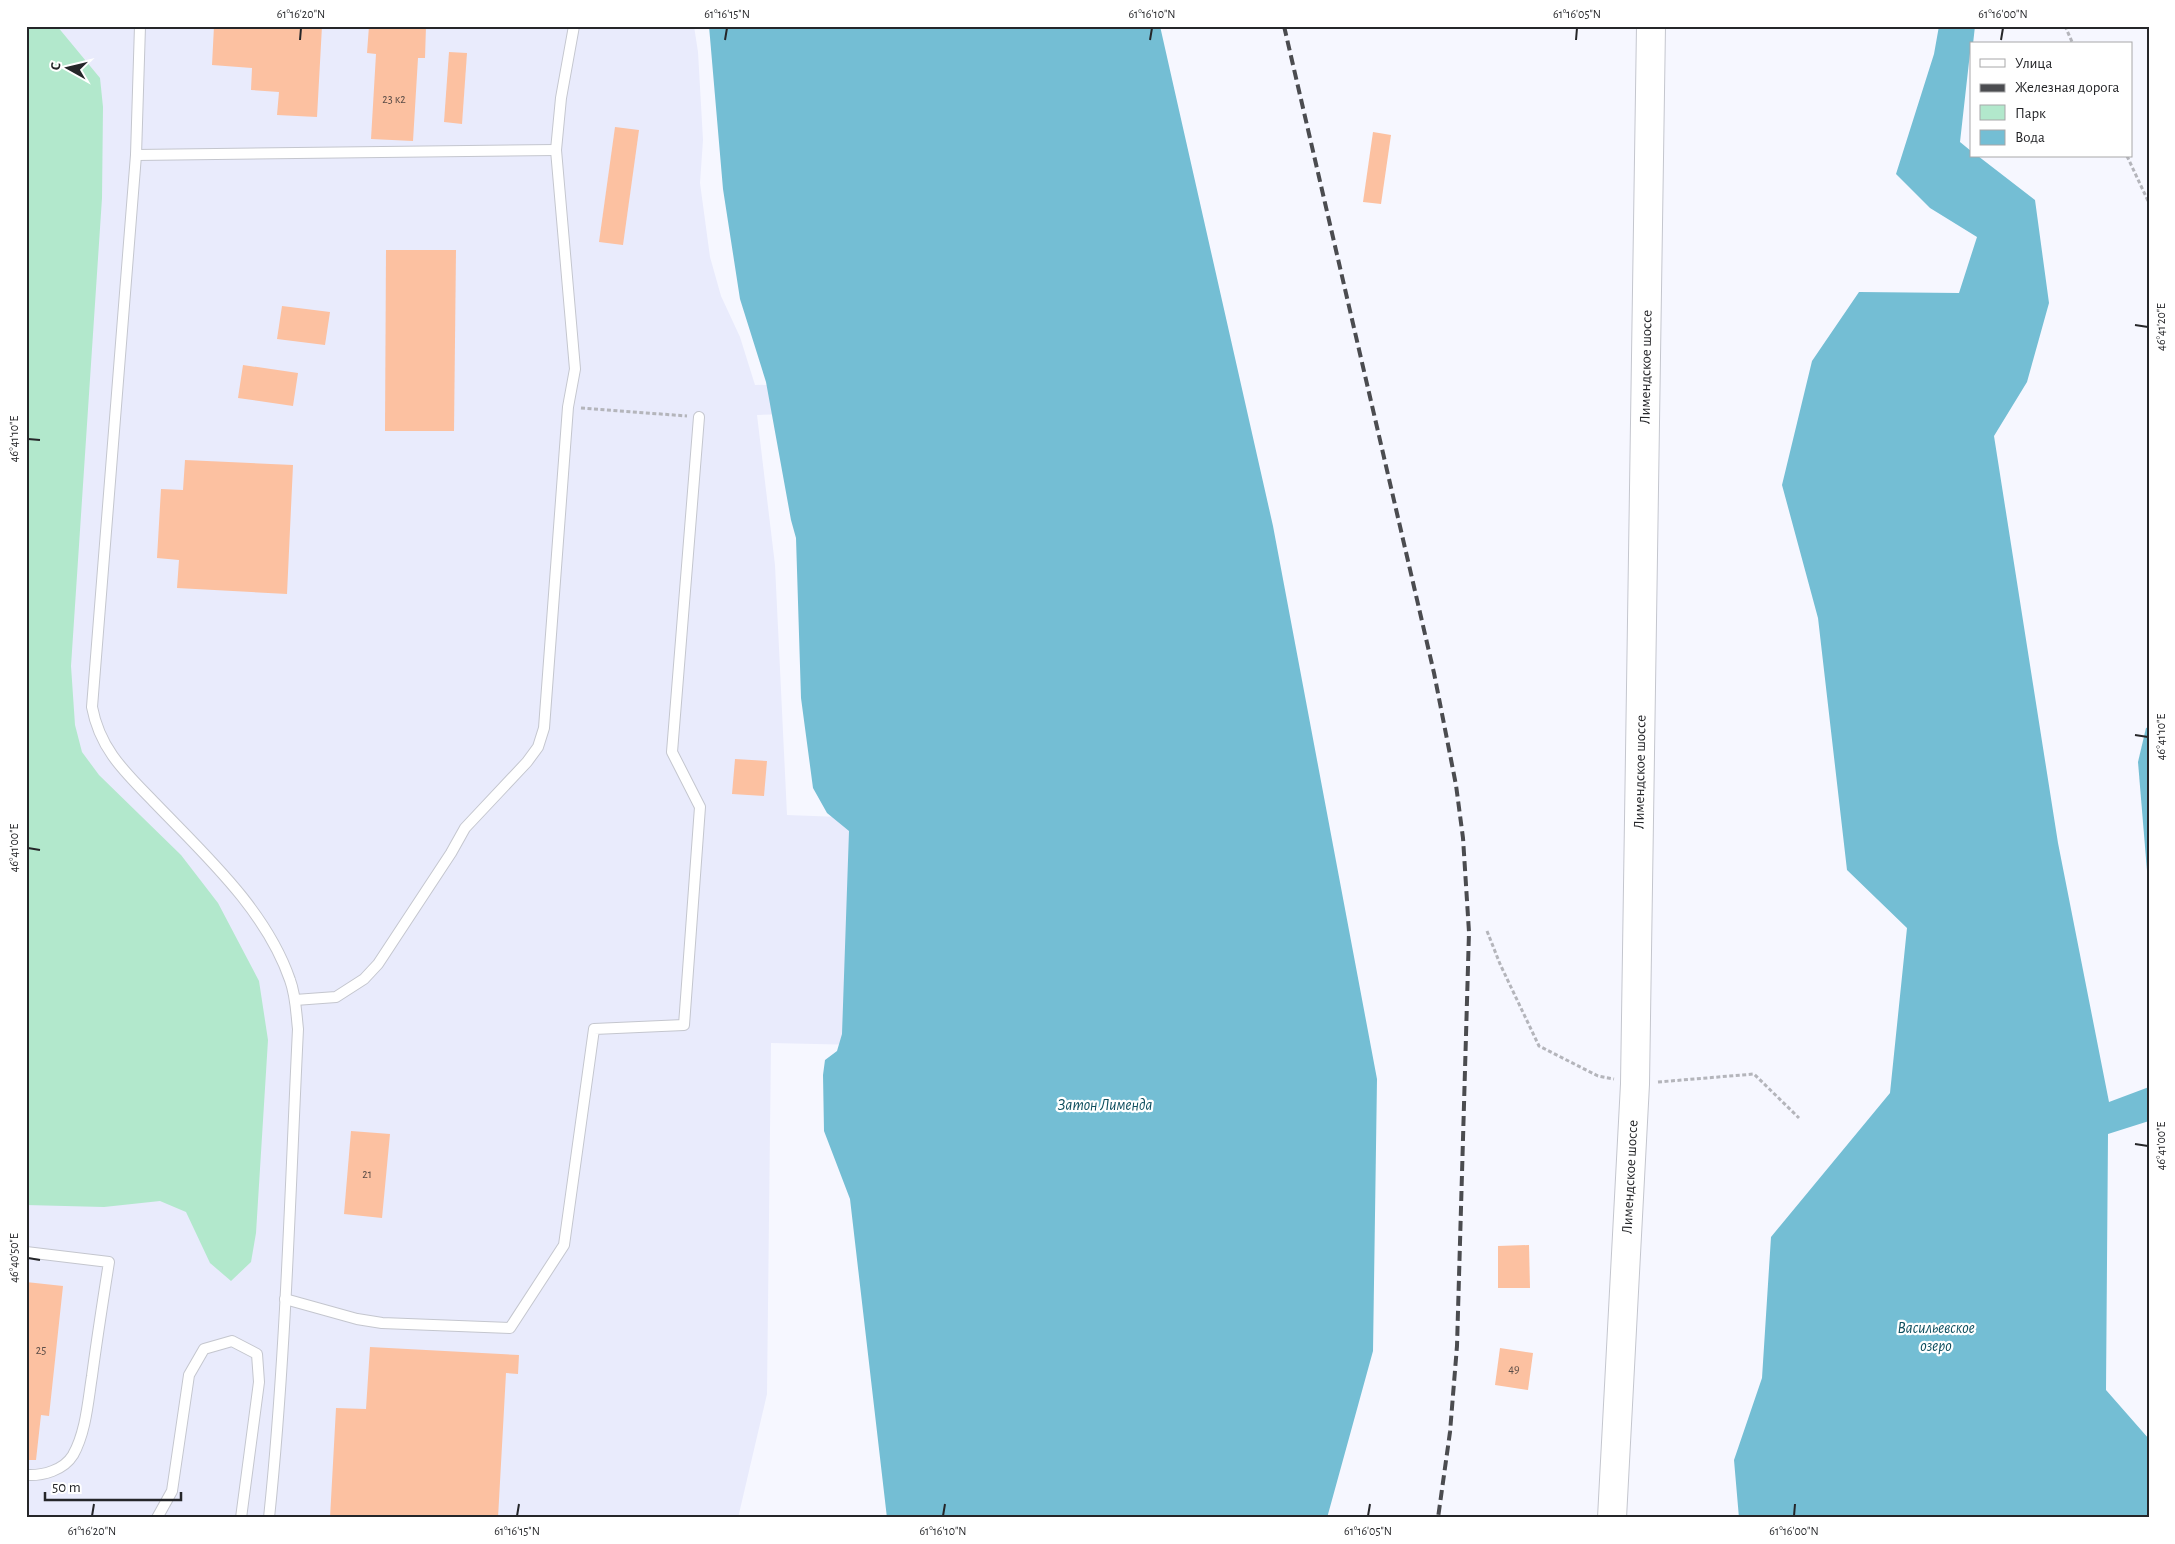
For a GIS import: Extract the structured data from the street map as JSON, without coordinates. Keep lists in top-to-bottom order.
{
  "streets": {
    "main road": ["Лимендское шоссе"]
  },
  "water": ["Затон Лименда", "Васильевское озеро"],
  "house_numbers": [
    "23 к2",
    "21",
    "25",
    "49"
  ],
  "legend": [
    "Улица",
    "Железная дорога",
    "Парк",
    "Вода"
  ],
  "scale_bar": "50 m",
  "north": "left",
  "coordinates": [
    "61°16'20\"N",
    "61°16'15\"N",
    "61°16'10\"N",
    "61°16'05\"N",
    "61°16'00\"N",
    "46°41'20\"E",
    "46°41'10\"E",
    "46°41'00\"E",
    "46°40'50\"E"
  ]
}
